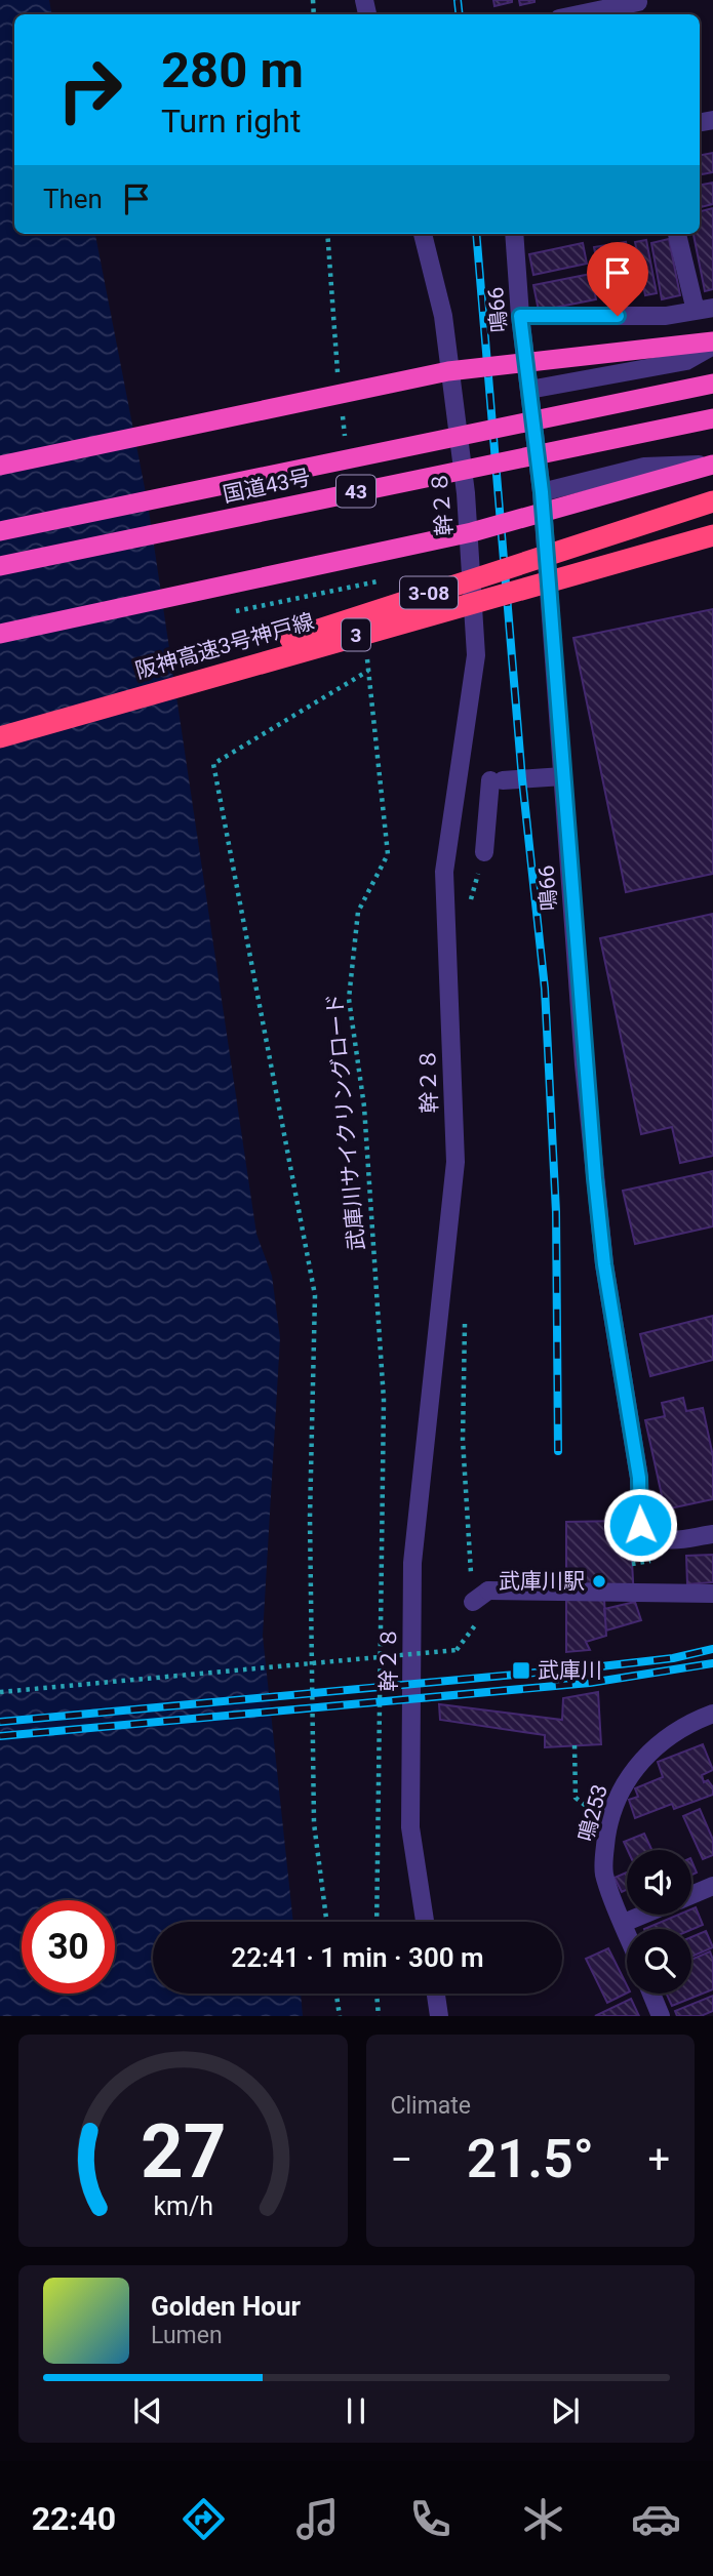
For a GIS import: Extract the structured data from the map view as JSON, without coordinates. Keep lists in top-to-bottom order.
{
  "streets": {
    "highway": [
      "国道43号",
      "43",
      "3-08",
      "3",
      "阪神高速3号神戸線"
    ],
    "street": ["鳴66", "幹２８", "鳴253"],
    "path": ["武庫川サイクリングロード"]
  },
  "crossings": [
    ["3-08", "阪神高速3号神戸線"]
  ],
  "places": {
    "other": ["武庫川駅"],
    "transit": ["武庫川"]
  },
  "page": {
    "turn": ["280 m", "Turn right"],
    "then": "Then",
    "limit": "30",
    "trip": "22:41 · 1 min · 300 m",
    "tile": "Climate",
    "heat": ["−", "21.5°", "+"],
    "song": ["Golden Hour", "Lumen"],
    "tabs": "22:40",
    "gauge": ["27", "km/h"]
  }
}
